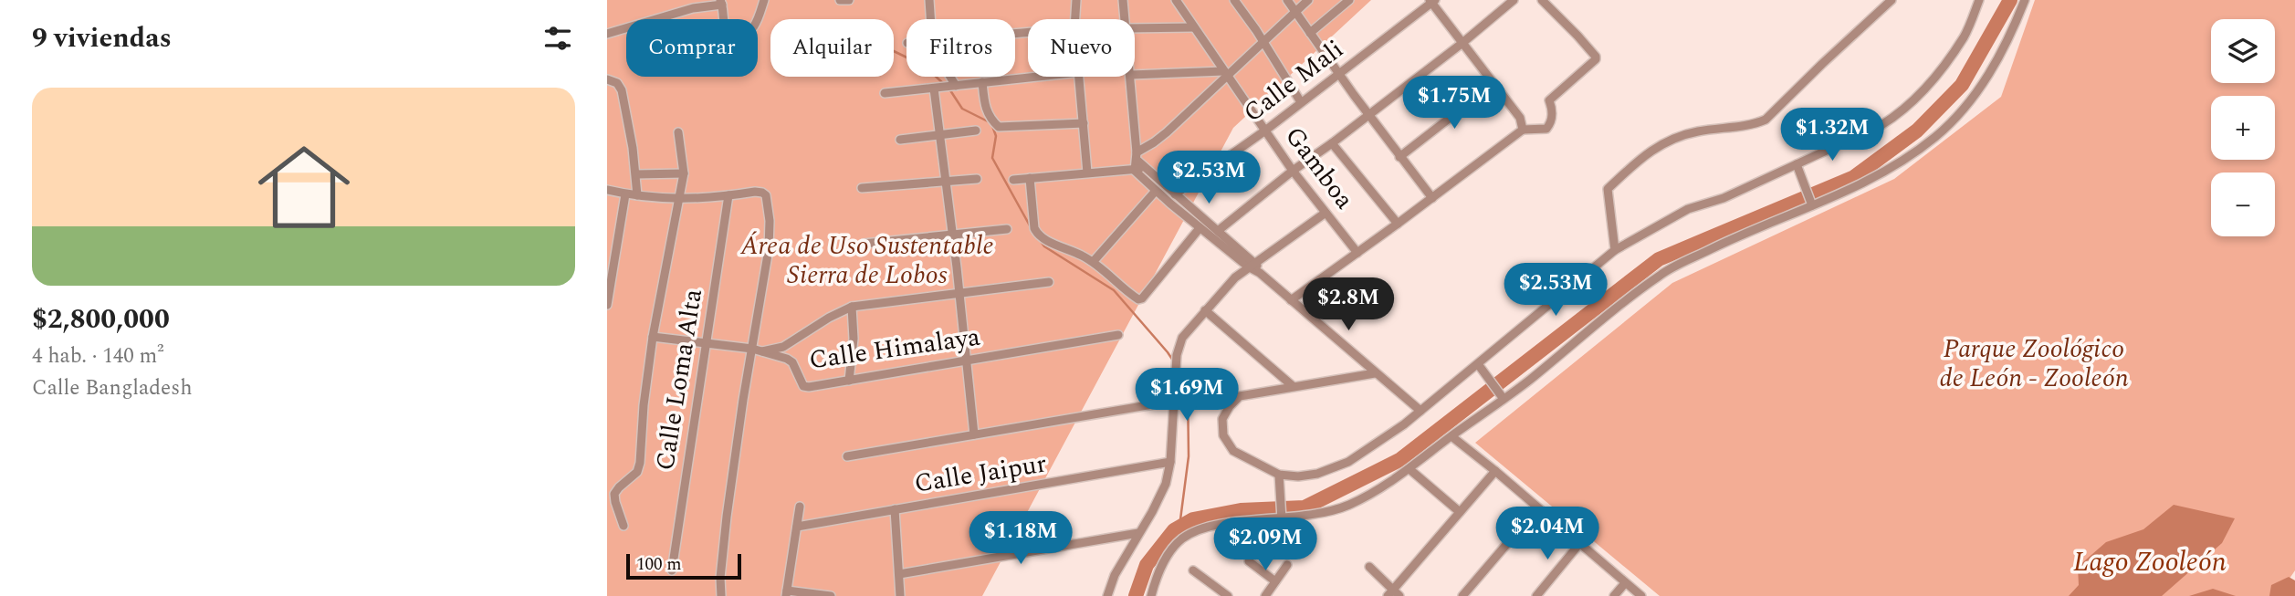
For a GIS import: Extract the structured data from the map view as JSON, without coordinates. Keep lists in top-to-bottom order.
{
  "streets": {
    "street": [
      "Calle Mali",
      "Gamboa",
      "Calle Himalaya",
      "Calle Loma Alta",
      "Calle Jaipur"
    ]
  },
  "crossings": [
    ["Calle Mali", "Gamboa"],
    ["Calle Himalaya", "Calle Loma Alta"]
  ],
  "water": ["Lago Zooleón"],
  "parks": ["Área de Uso Sustentable Sierra de Lobos", "Parque Zoológico de León - Zooleón"],
  "scale_bar": "100 m",
  "page": {
    "heading": "9 viviendas",
    "map_buttons": ["+", "−"],
    "chip": [
      "Comprar",
      "Alquilar",
      "Filtros",
      "Nuevo"
    ],
    "price": [
      "$1.75M",
      "$1.32M",
      "$2.53M",
      "$2.53M",
      "$2.8M",
      "$1.69M",
      "$2.04M",
      "$1.18M",
      "$2.09M"
    ],
    "list": [
      {
        "name": "$2,800,000",
        "note": "4 hab. · 140 m² · Calle Bangladesh"
      }
    ],
    "scale": "100 m"
  }
}
